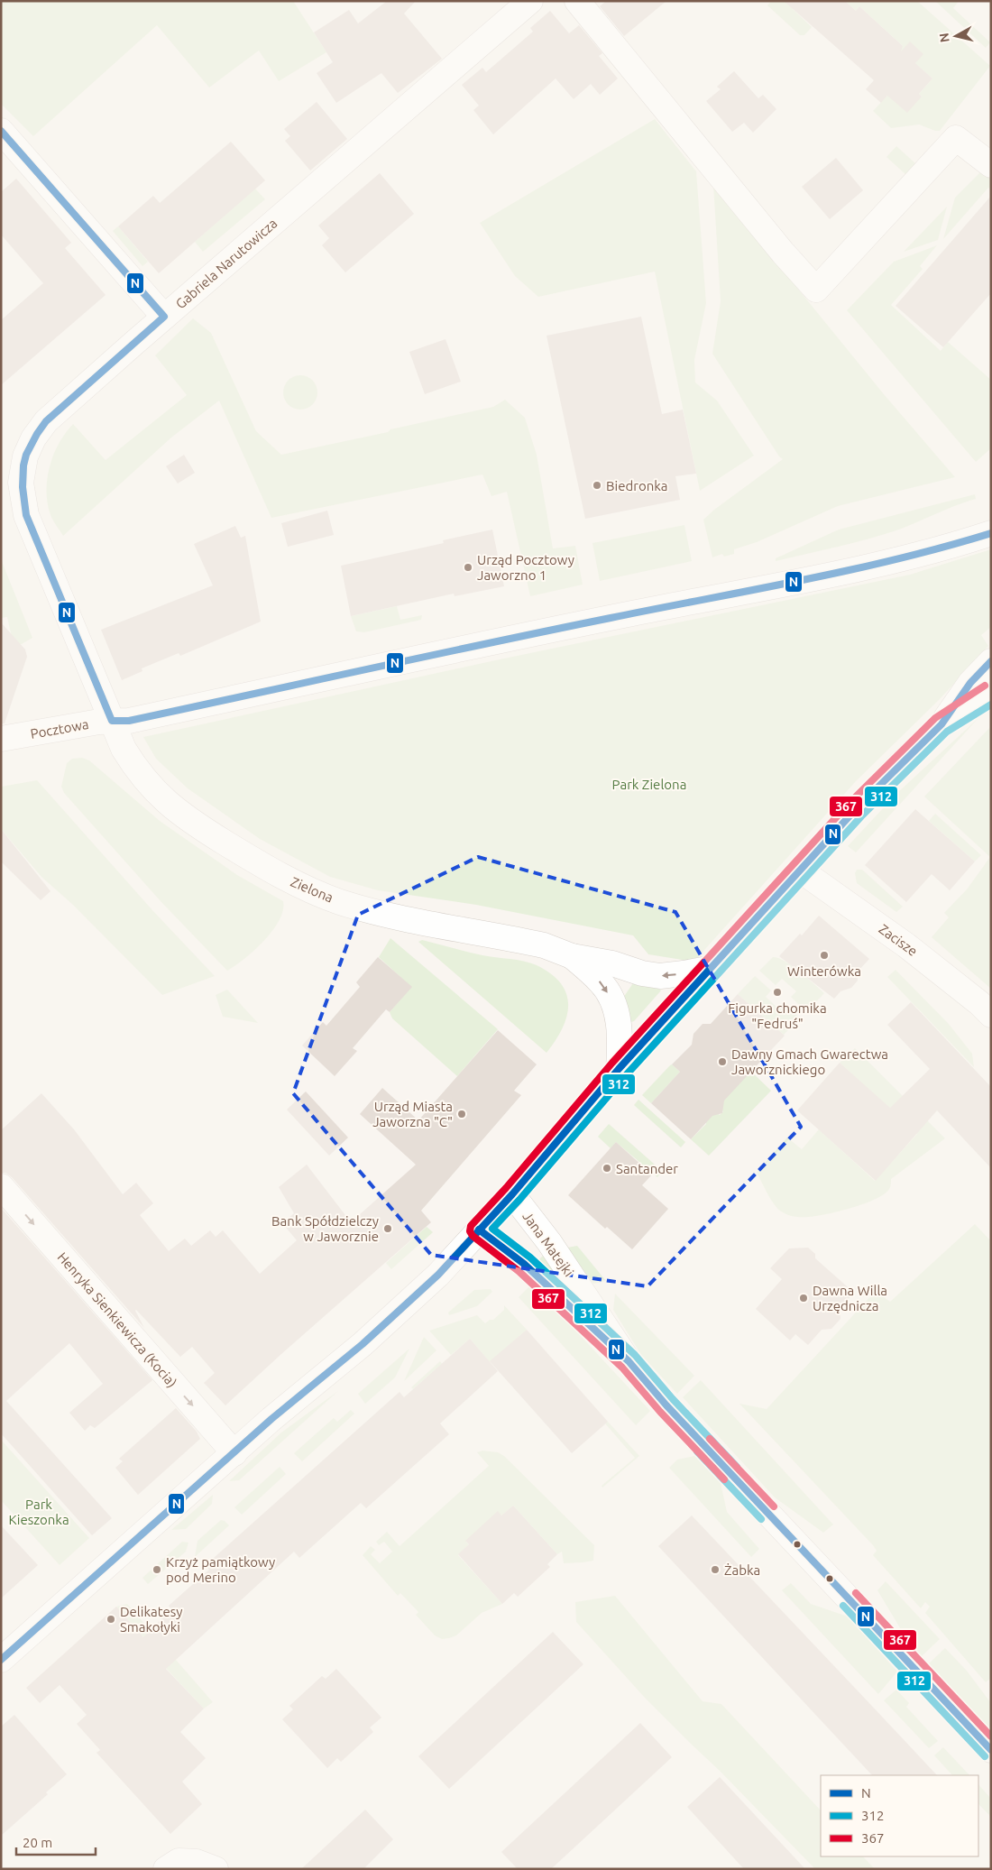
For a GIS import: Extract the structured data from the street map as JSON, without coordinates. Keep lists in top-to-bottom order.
{
  "streets": {
    "street": [
      "Gabriela Narutowicza",
      "Pocztowa",
      "Zielona",
      "Zacisze",
      "Jana Matejki",
      "Henryka Sienkiewicza (Kocia)"
    ]
  },
  "crossings": [
    ["Gabriela Narutowicza", "Pocztowa"],
    ["Gabriela Narutowicza", "Zielona"],
    ["Pocztowa", "Zielona"]
  ],
  "one_way": ["Henryka Sienkiewicza (Kocia)"],
  "parks": ["Park Zielona", "Park Kieszonka"],
  "places": [
    "Biedronka",
    "Urząd Pocztowy Jaworzno 1",
    "Winterówka",
    "Figurka chomika \"Fedruś\"",
    "Dawny Gmach Gwarectwa Jaworznickiego",
    "Urząd Miasta Jaworzna \"C\"",
    "Santander",
    "Bank Spółdzielczy w Jaworznie",
    "Dawna Willa Urzędnicza",
    "Krzyż pamiątkowy pod Merino",
    "Żabka",
    "Delikatesy Smakołyki"
  ],
  "lines": ["transit line N", "transit line 367", "transit line 312"],
  "legend": ["N", "312", "367"],
  "scale_bar": "20 m",
  "north": "left"
}
